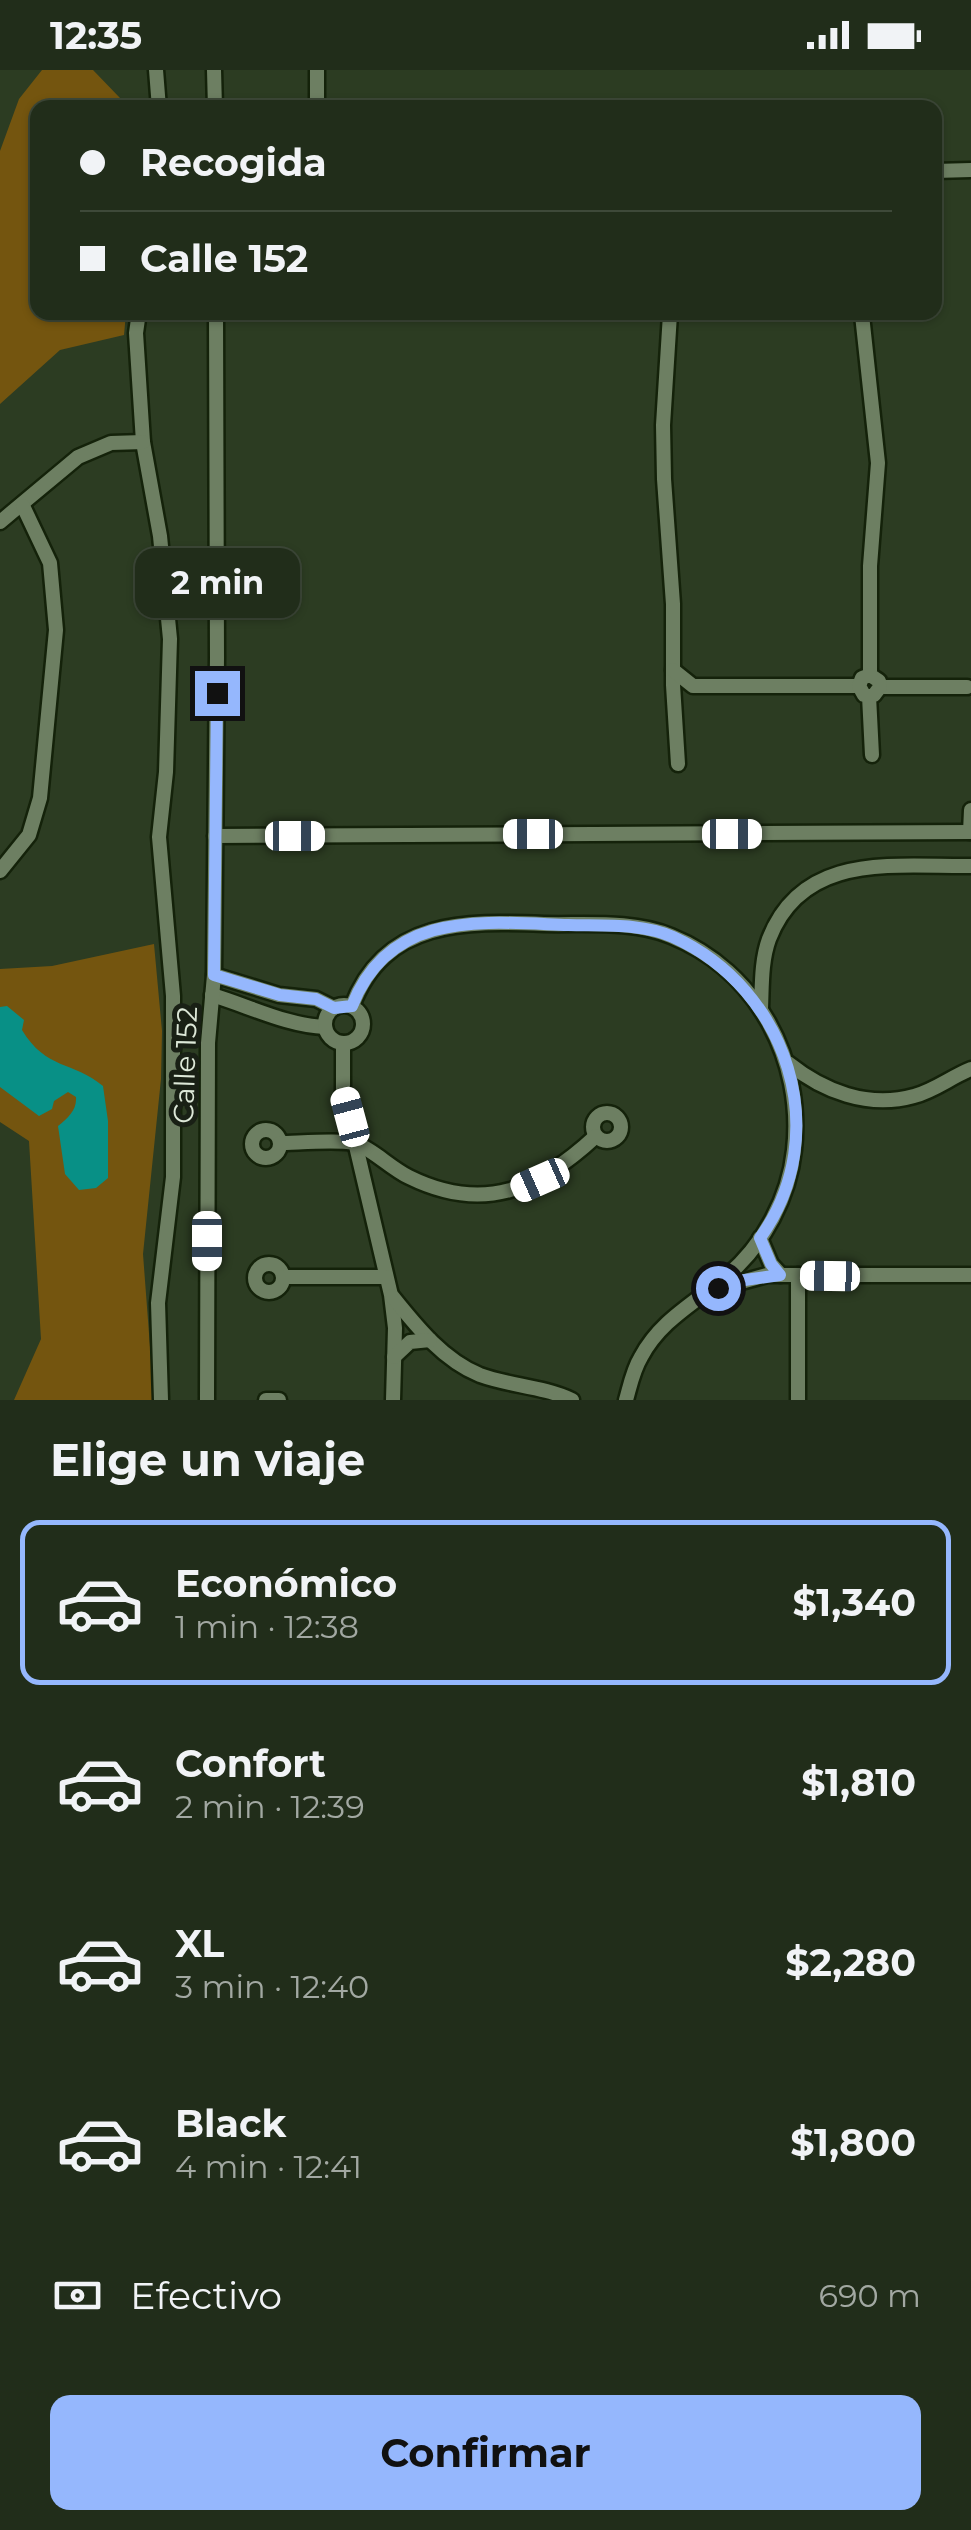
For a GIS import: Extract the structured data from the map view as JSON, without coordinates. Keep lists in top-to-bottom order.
{
  "streets": {
    "street": ["Calle 152"]
  },
  "page": {
    "status": "12:35",
    "banner": ["Recogida", "Calle 152"],
    "bubble": "2 min",
    "heading": "Elige un viaje",
    "list": [
      {
        "name": "Económico",
        "note": "1 min · 12:38",
        "value": "$1,340"
      },
      {
        "name": "Confort",
        "note": "2 min · 12:39",
        "value": "$1,810"
      },
      {
        "name": "XL",
        "note": "3 min · 12:40",
        "value": "$2,280"
      },
      {
        "name": "Black",
        "note": "4 min · 12:41",
        "value": "$1,800"
      }
    ],
    "pay": ["Efectivo", "690 m"],
    "buttons": "Confirmar"
  }
}
